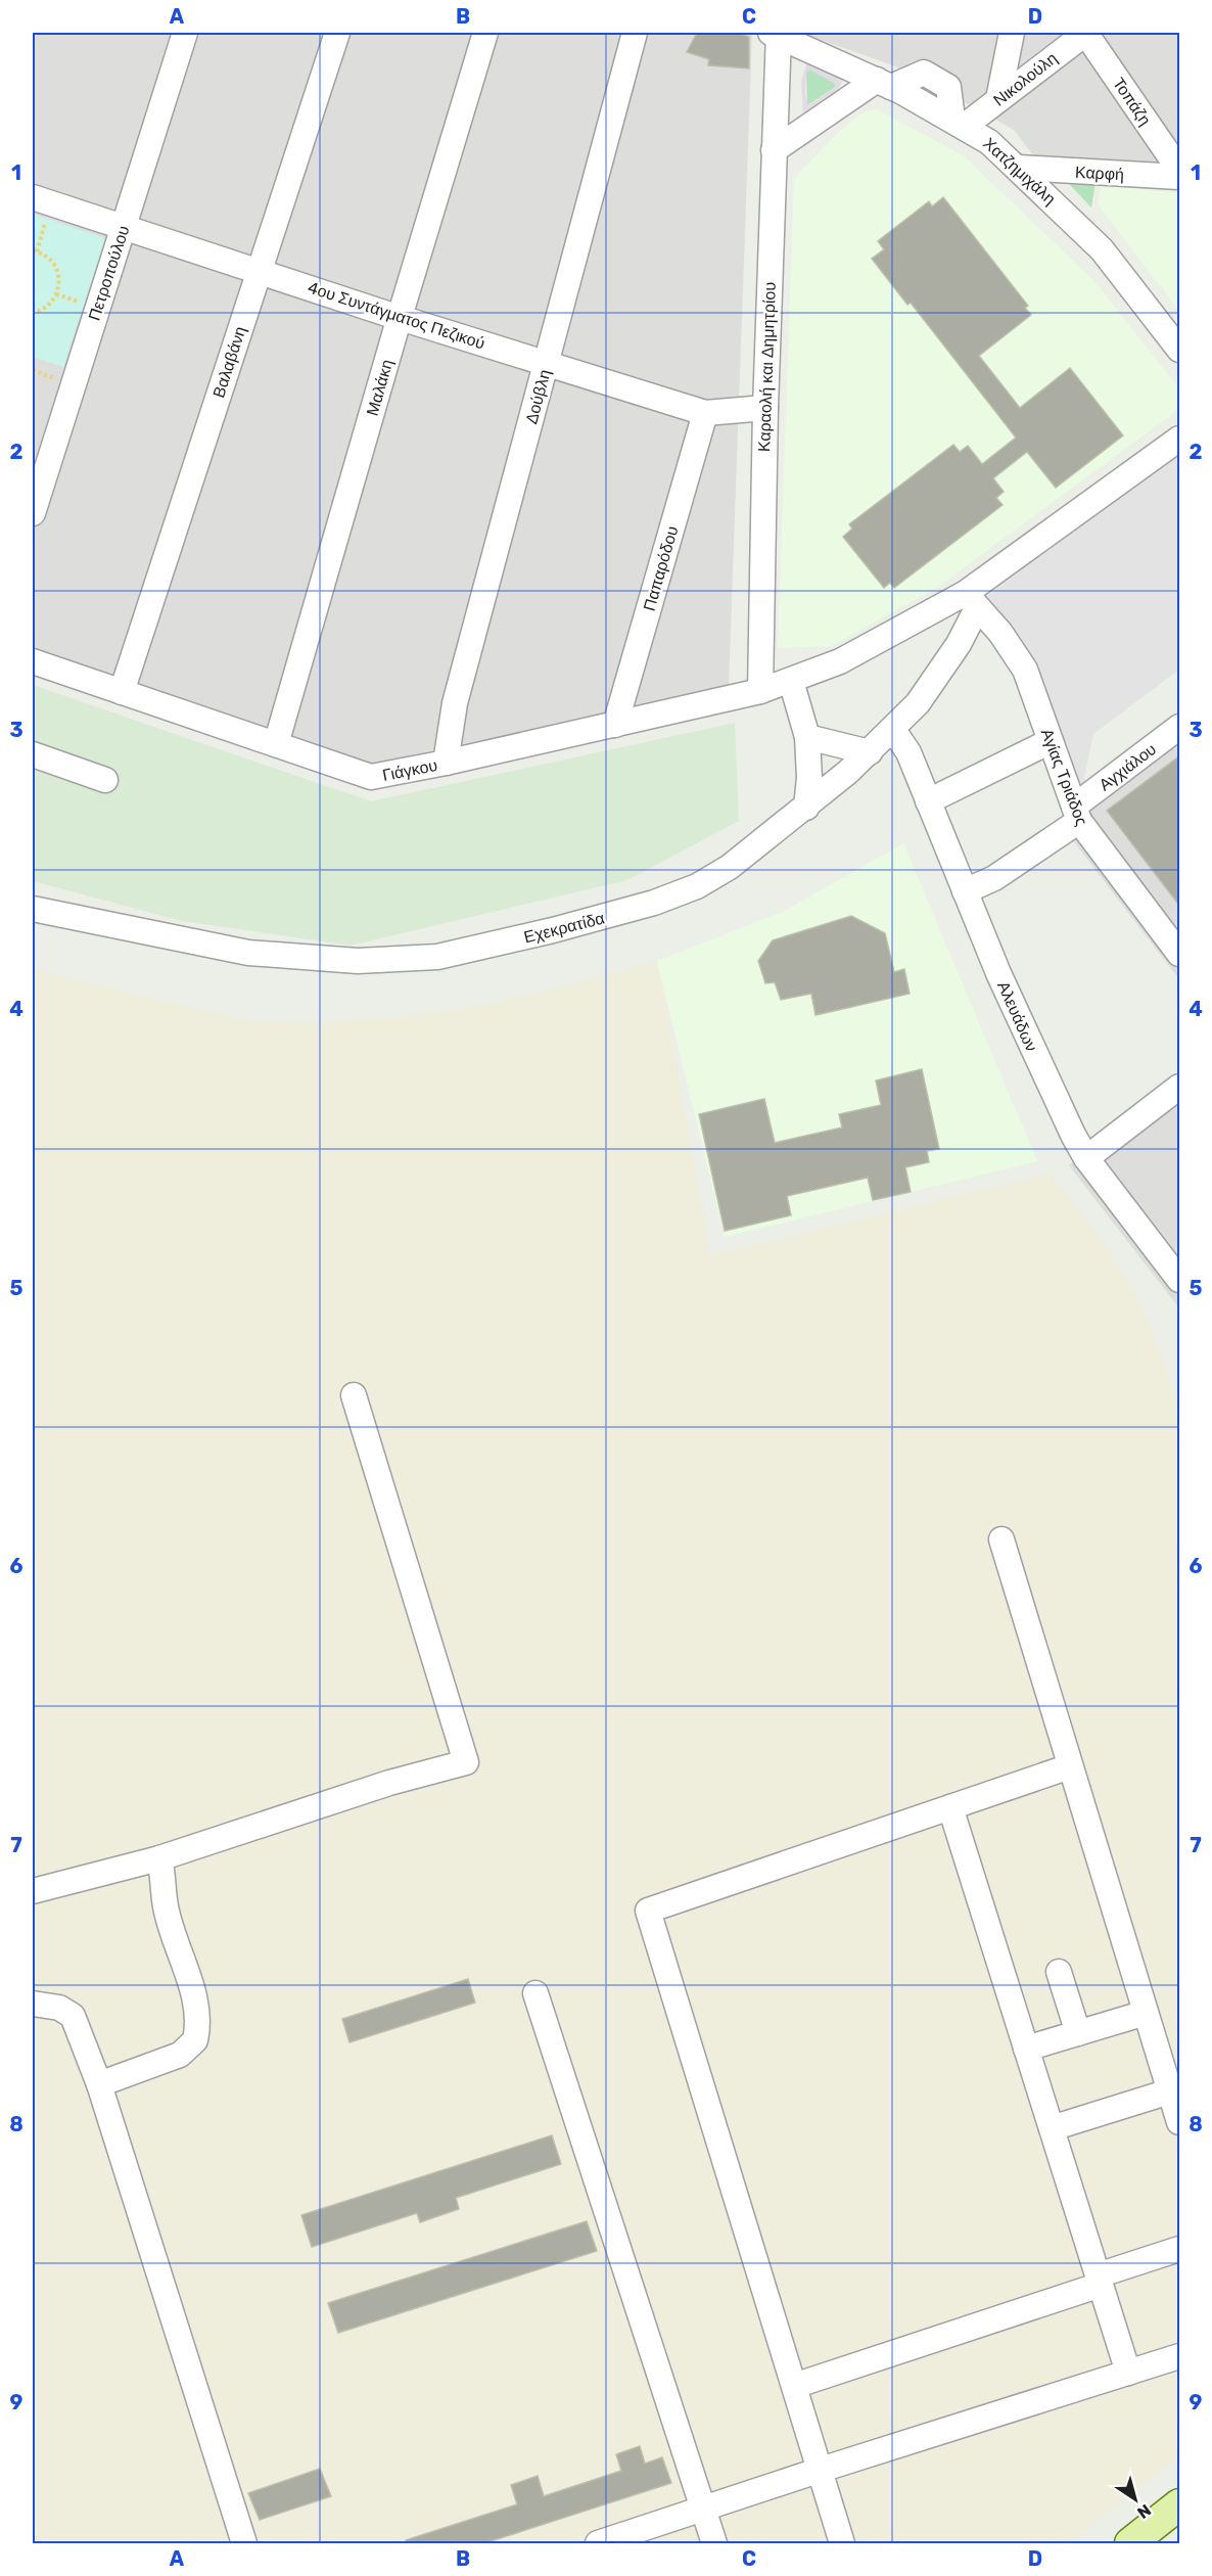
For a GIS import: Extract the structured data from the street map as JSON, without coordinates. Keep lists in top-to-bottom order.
{
  "streets": {
    "street": [
      "Νικολούλη",
      "Τοπάζη",
      "Χατζημιχάλη",
      "Καρφή",
      "Πετροπούλου",
      "4ου Συντάγματος Πεζικού",
      "Βαλαβάνη",
      "Καραολή και Δημητρίου",
      "Μαλάκη",
      "Δούβλη",
      "Παπαρόδου",
      "Αγχιάλου",
      "Γιάγκου",
      "Αγίας Τριάδος",
      "Εχεκρατίδα",
      "Αλευάδων"
    ]
  },
  "crossings": [
    ["Νικολούλη", "Τοπάζη"],
    ["Νικολούλη", "Χατζημιχάλη"],
    ["Χατζημιχάλη", "Καρφή"],
    ["Χατζημιχάλη", "Καραολή και Δημητρίου"],
    ["Πετροπούλου", "4ου Συντάγματος Πεζικού"],
    ["4ου Συντάγματος Πεζικού", "Βαλαβάνη"],
    ["4ου Συντάγματος Πεζικού", "Καραολή και Δημητρίου"],
    ["4ου Συντάγματος Πεζικού", "Μαλάκη"],
    ["4ου Συντάγματος Πεζικού", "Δούβλη"],
    ["4ου Συντάγματος Πεζικού", "Παπαρόδου"],
    ["Βαλαβάνη", "Γιάγκου"],
    ["Καραολή και Δημητρίου", "Γιάγκου"],
    ["Μαλάκη", "Γιάγκου"],
    ["Δούβλη", "Γιάγκου"],
    ["Παπαρόδου", "Γιάγκου"],
    ["Αγχιάλου", "Αγίας Τριάδος"],
    ["Αγχιάλου", "Αλευάδων"],
    ["Γιάγκου", "Αγίας Τριάδος"],
    ["Γιάγκου", "Εχεκρατίδα"],
    ["Αγίας Τριάδος", "Εχεκρατίδα"],
    ["Εχεκρατίδα", "Αλευάδων"]
  ],
  "north": "bottom right",
  "grid": {
    "columns": [
      "A",
      "B",
      "C",
      "D"
    ],
    "rows": [
      "1",
      "2",
      "3",
      "4",
      "5",
      "6",
      "7",
      "8",
      "9"
    ]
  }
}
